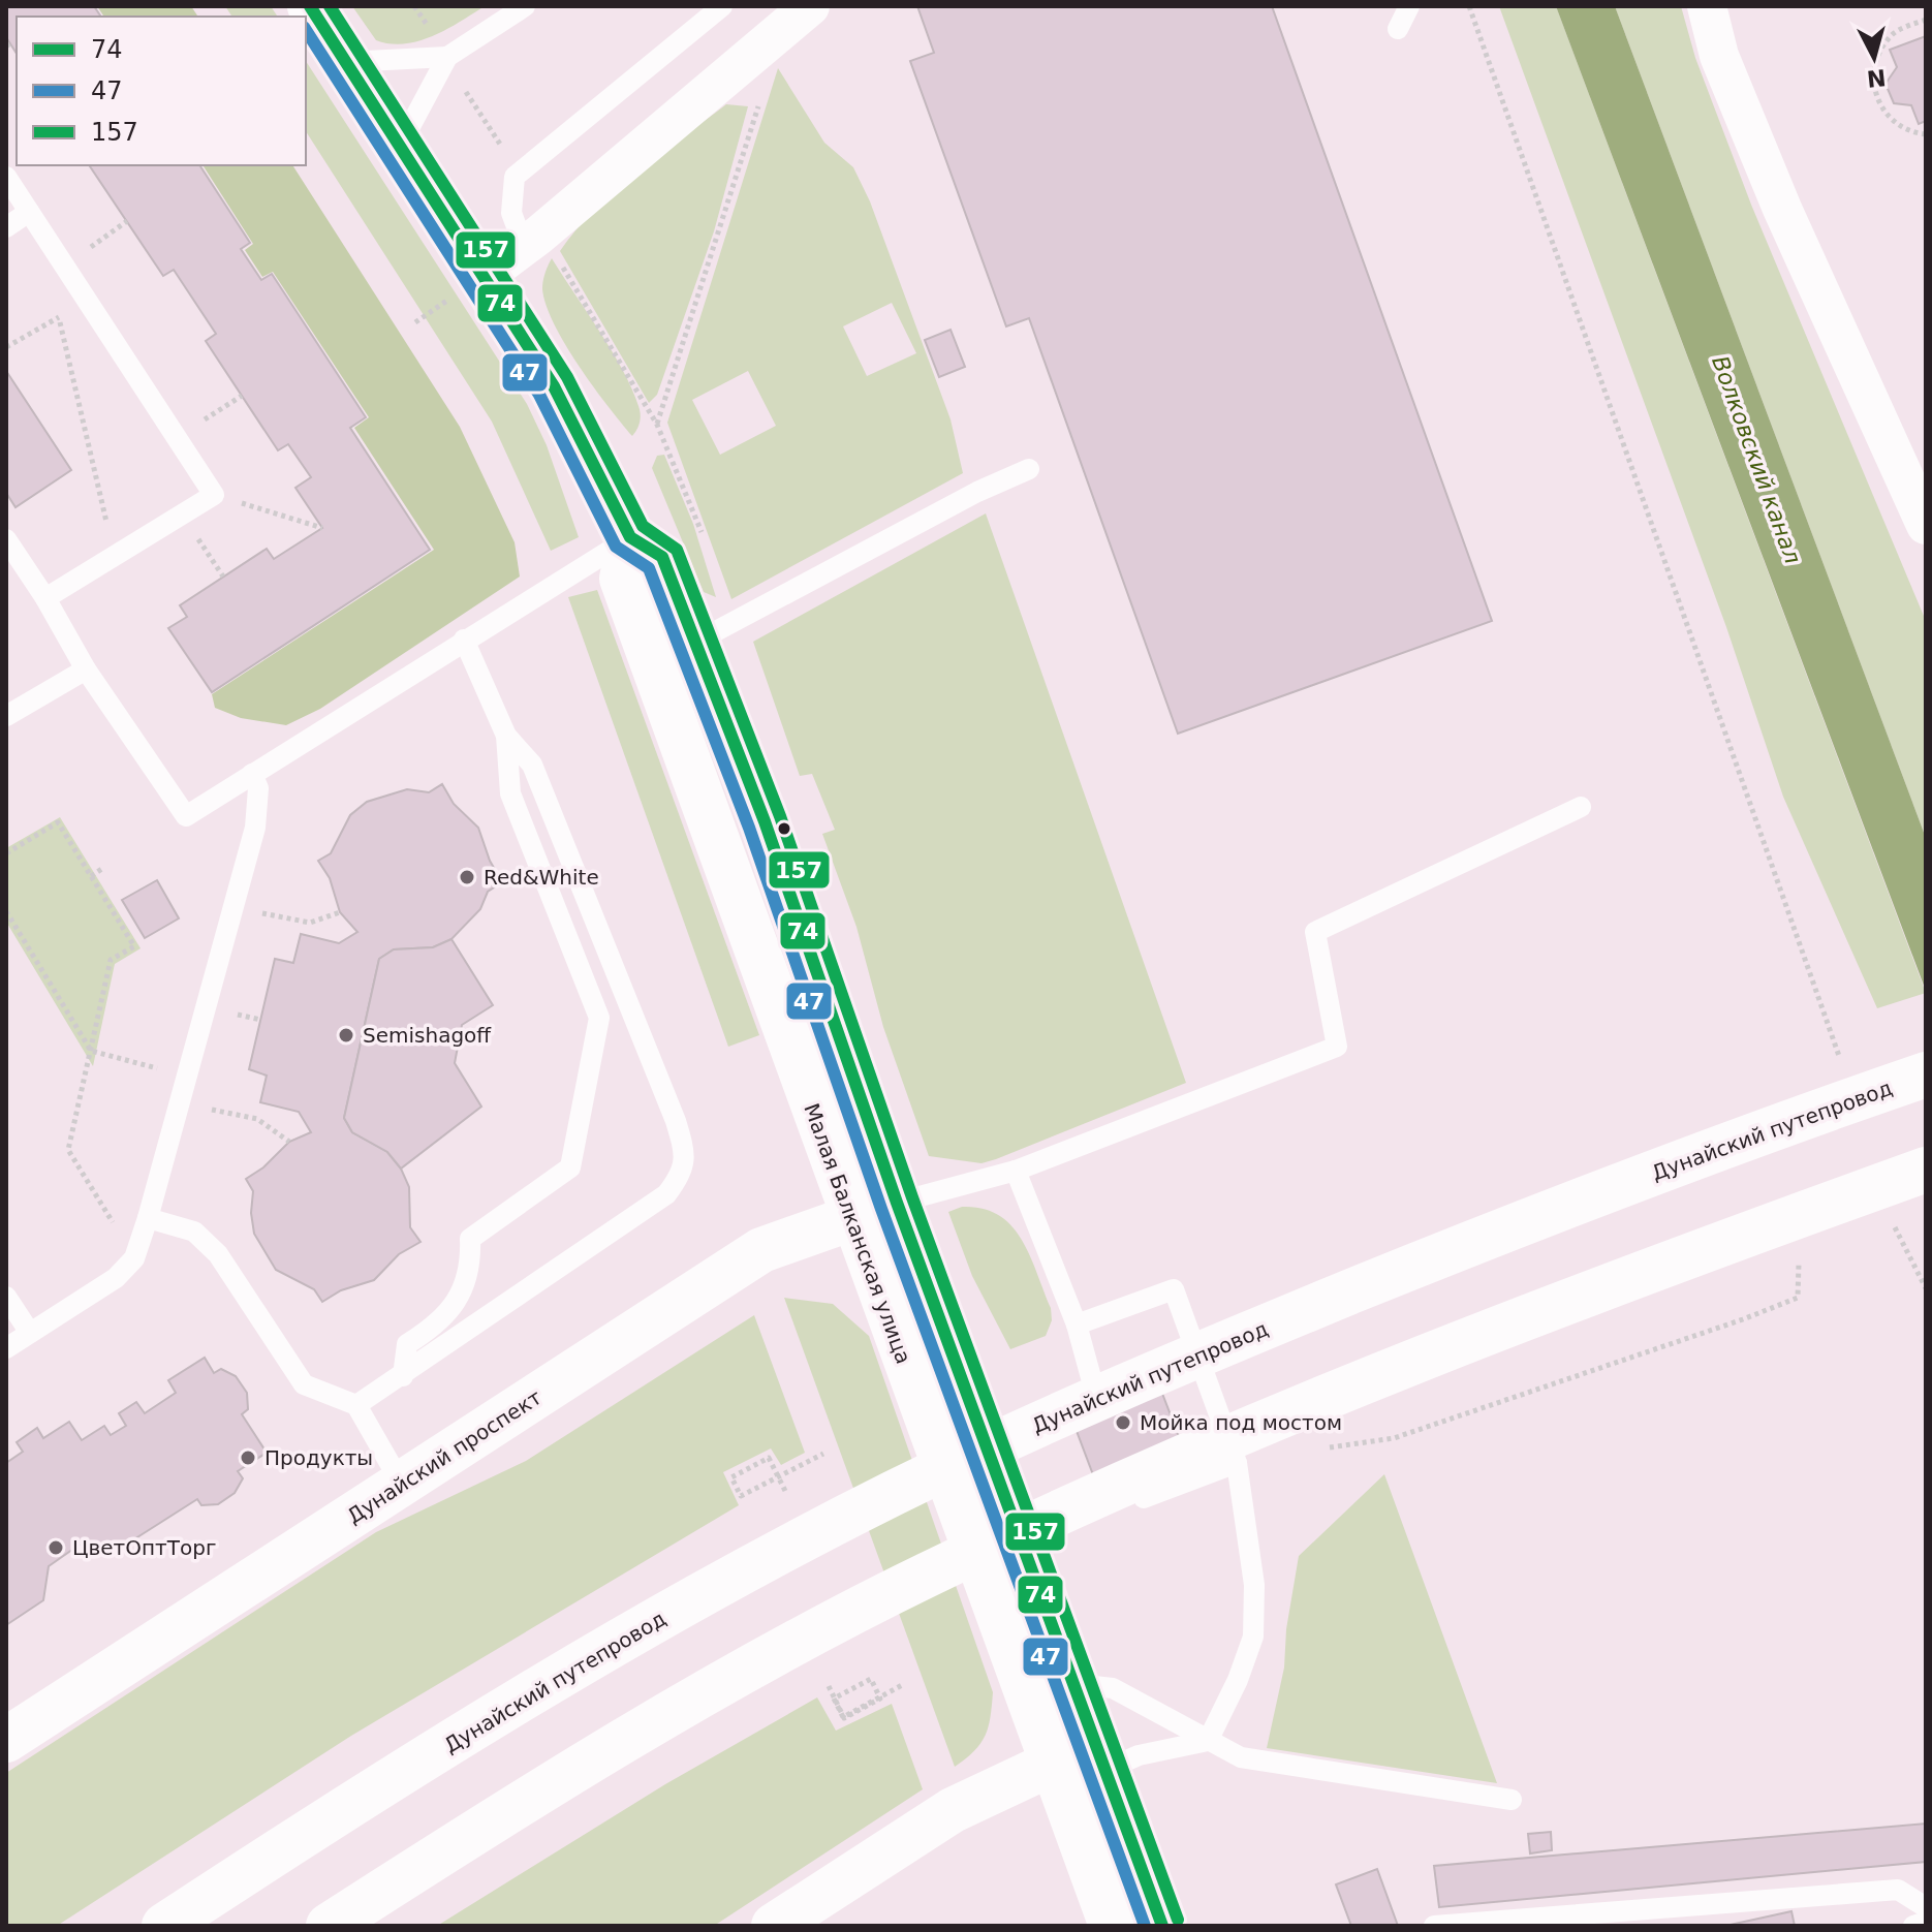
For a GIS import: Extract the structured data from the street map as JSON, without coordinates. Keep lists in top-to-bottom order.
{
  "streets": {
    "street": ["Дунайский путепровод", "Малая Балканская улица", "Дунайский проспект"]
  },
  "crossings": [
    ["Малая Балканская улица", "Дунайский проспект"]
  ],
  "water": ["Волковский канал"],
  "places": [
    "Red&White",
    "Semishagoff",
    "Мойка под мостом",
    "Продукты",
    "ЦветОптТорг"
  ],
  "lines": ["transit line 74", "transit line 157", "transit line 47"],
  "legend": ["74", "47", "157"],
  "north": "bottom"
}
